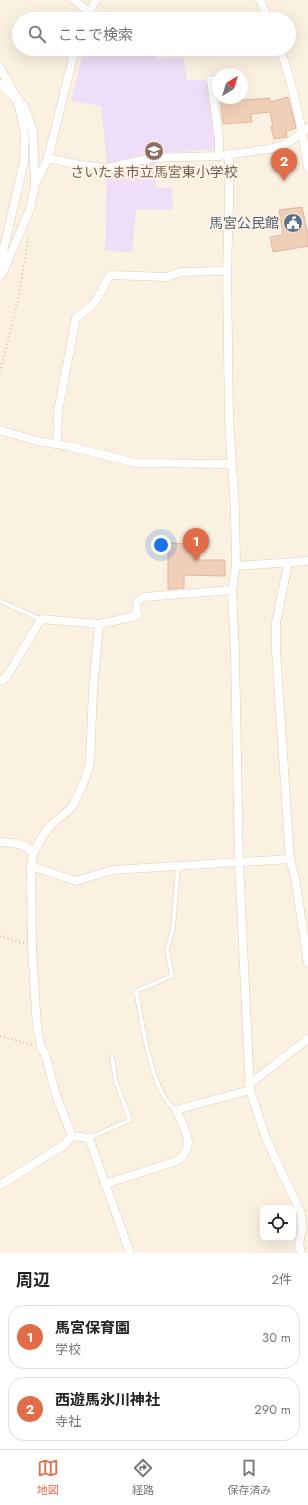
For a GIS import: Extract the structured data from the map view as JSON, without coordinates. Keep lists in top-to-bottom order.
{
  "places": {
    "school or university": ["さいたま市立馬宮東小学校"],
    "public building": ["馬宮公民館"]
  },
  "north": "top right",
  "page": {
    "search": "ここで検索",
    "pins": ["2", "1"],
    "heading": ["周辺", "2件"],
    "list": [
      {
        "mark": "1",
        "name": "馬宮保育園",
        "note": "学校",
        "value": "30 m"
      },
      {
        "mark": "2",
        "name": "西遊馬氷川神社",
        "note": "寺社",
        "value": "290 m"
      }
    ],
    "nav": ["地図", "経路", "保存済み"]
  }
}
